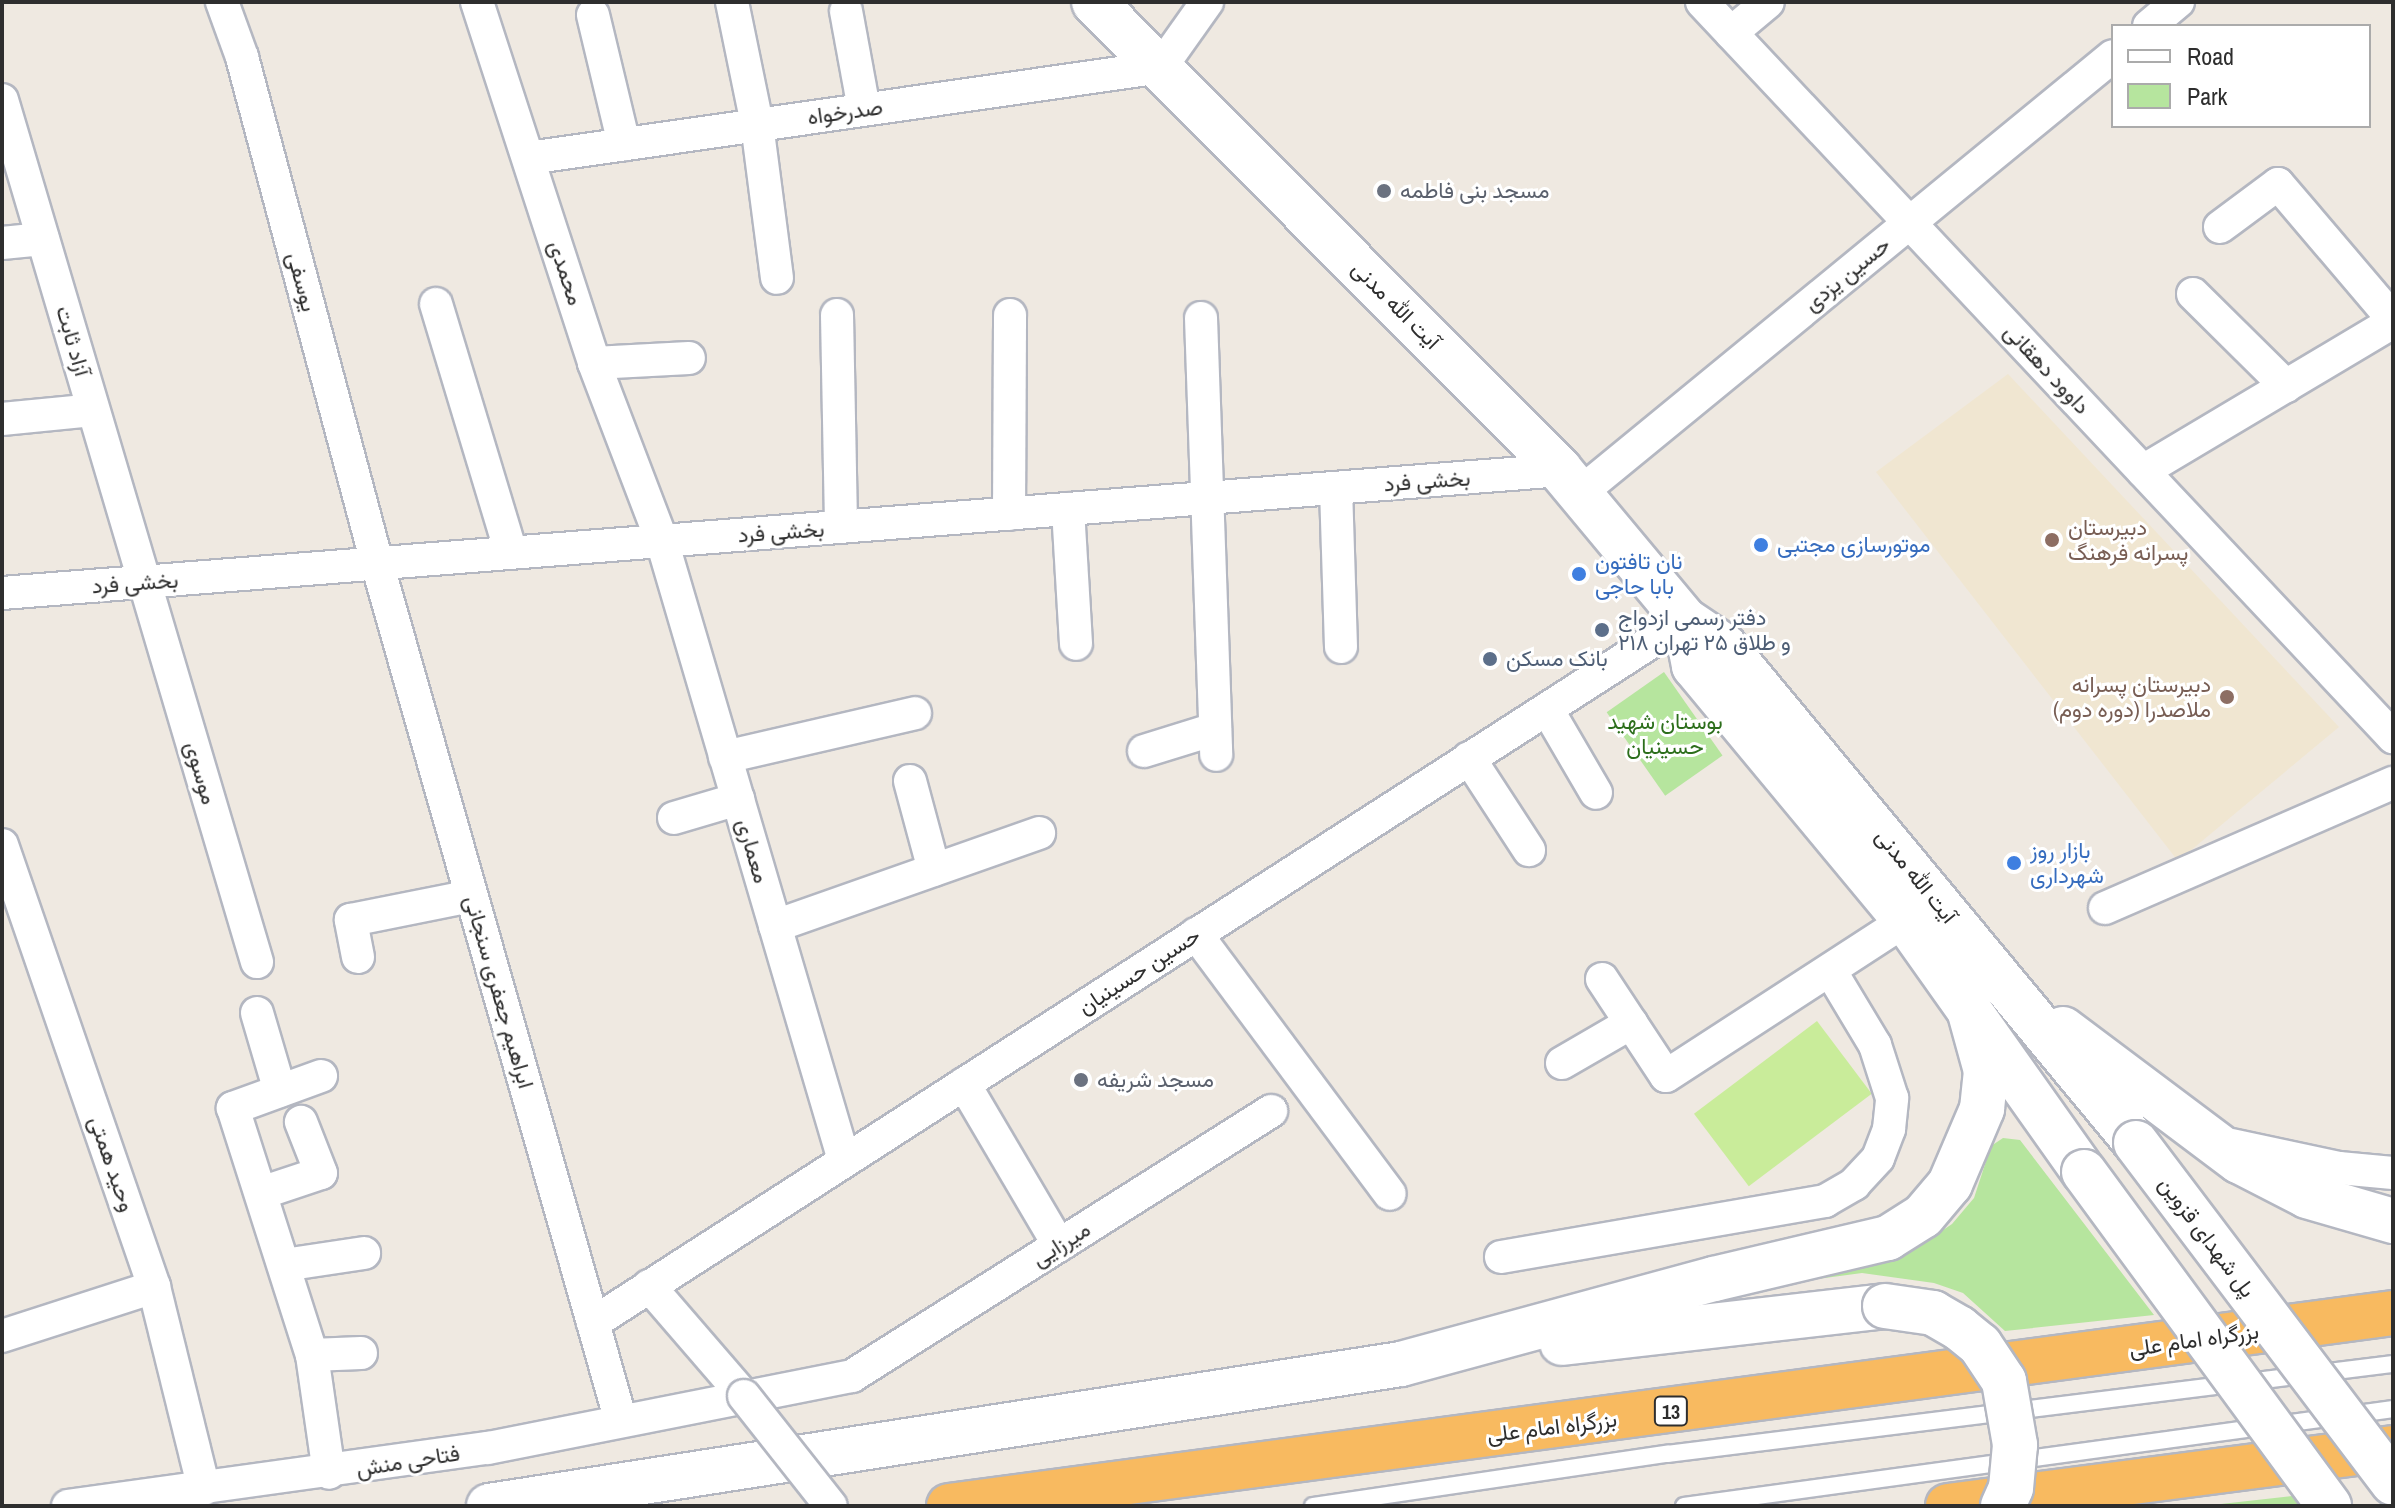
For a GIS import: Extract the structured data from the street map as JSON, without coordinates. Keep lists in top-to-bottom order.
{
  "streets": {
    "highway": ["بزرگراه امام علی", "13"],
    "main road": ["آیت الله مدنی", "پل شهدای قزوین"],
    "street": [
      "صدرخواه",
      "محمدی",
      "حسین یزدی",
      "یوسفی",
      "آزاد ثابت",
      "داوود دهقانی",
      "بخشی فرد",
      "موسوی",
      "معماری",
      "حسین حسینیان",
      "ابراهیم جعفری سنجانی",
      "وحید همتی",
      "میرزایی",
      "فتاحی منش"
    ]
  },
  "crossings": [
    ["صدرخواه", "محمدی"],
    ["صدرخواه", "آیت الله مدنی"],
    ["محمدی", "بخشی فرد"],
    ["محمدی", "معماری"],
    ["حسین یزدی", "آیت الله مدنی"],
    ["حسین یزدی", "داوود دهقانی"],
    ["حسین یزدی", "بخشی فرد"],
    ["یوسفی", "بخشی فرد"],
    ["یوسفی", "ابراهیم جعفری سنجانی"],
    ["آیت الله مدنی", "بخشی فرد"],
    ["آیت الله مدنی", "حسین حسینیان"],
    ["آیت الله مدنی", "پل شهدای قزوین"],
    ["آزاد ثابت", "بخشی فرد"],
    ["آزاد ثابت", "موسوی"],
    ["بخشی فرد", "موسوی"],
    ["بخشی فرد", "معماری"],
    ["بخشی فرد", "ابراهیم جعفری سنجانی"],
    ["معماری", "حسین حسینیان"],
    ["حسین حسینیان", "ابراهیم جعفری سنجانی"],
    ["ابراهیم جعفری سنجانی", "فتاحی منش"],
    ["وحید همتی", "فتاحی منش"],
    ["میرزایی", "فتاحی منش"]
  ],
  "parks": ["بوستان شهید حسینیان"],
  "places": [
    "مسجد بنی فاطمه",
    "دبیرستان پسرانه فرهنگ",
    "موتورسازی مجتبی",
    "نان تافتون بابا حاجی",
    "دفتر رسمی ازدواج ۲۱۸ و طلاق ۲۵ تهران",
    "بانک مسکن",
    "دبيرستان پسرانه ملاصدرا (دوره دوم)",
    "بازار روز شهرداری",
    "مسجد شریفه"
  ],
  "legend": ["Road", "Park"]
}
